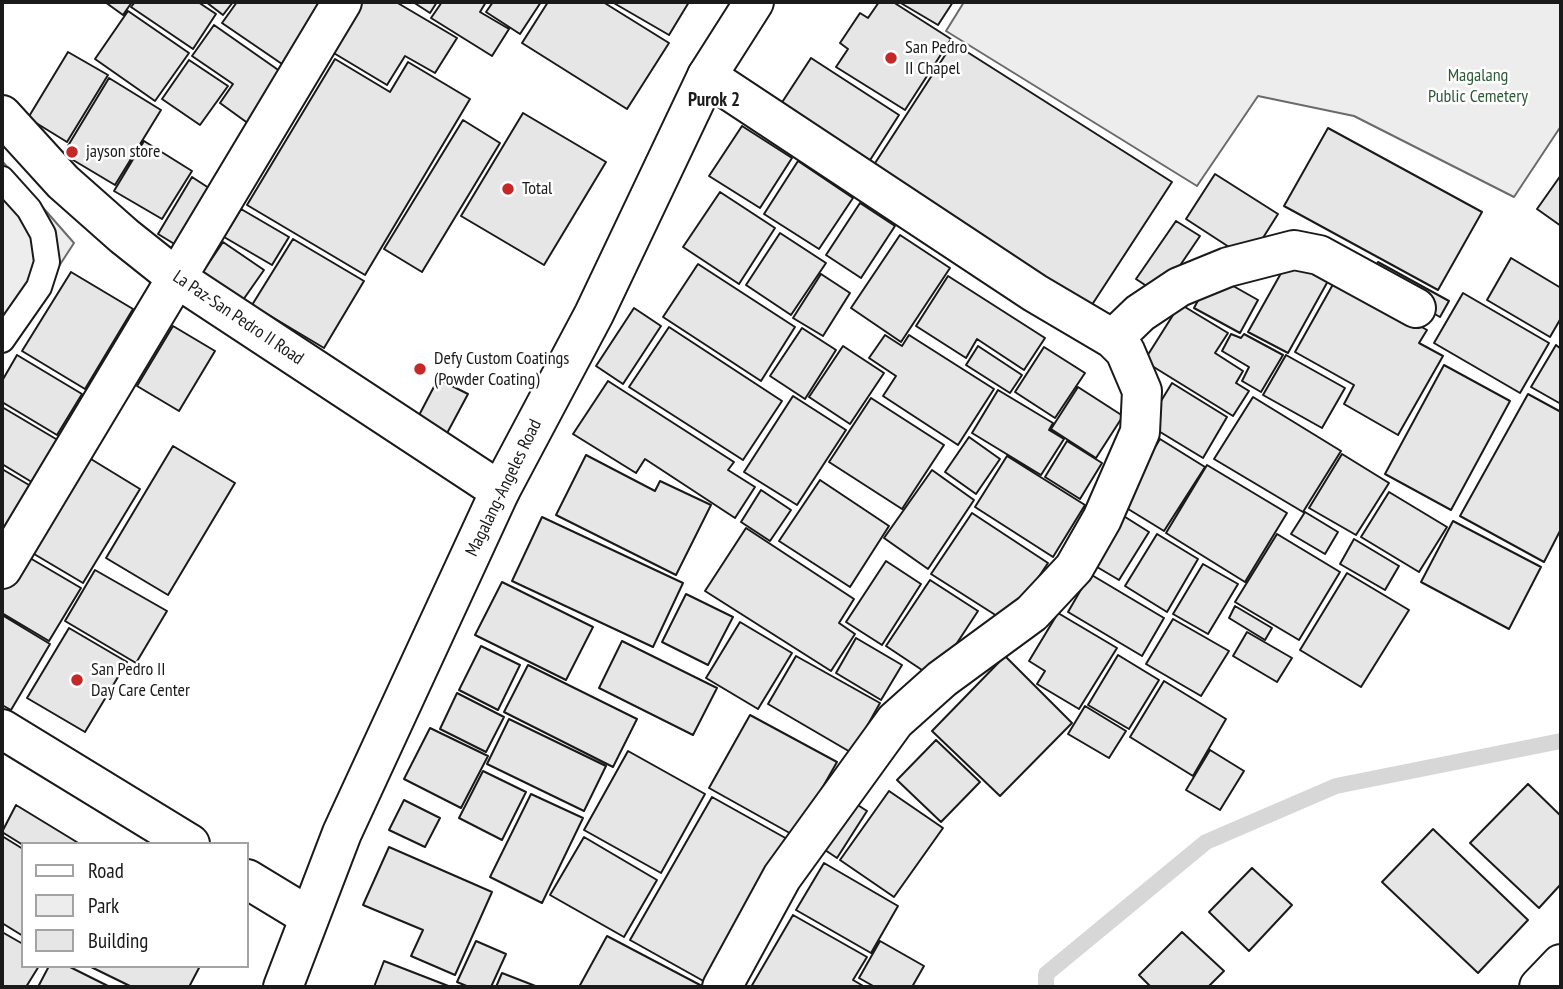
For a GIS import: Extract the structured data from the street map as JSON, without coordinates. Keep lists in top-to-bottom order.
{
  "streets": {
    "street": ["La Paz-San Pedro II Road", "Magalang-Angeles Road"]
  },
  "crossings": [
    ["La Paz-San Pedro II Road", "Magalang-Angeles Road"]
  ],
  "districts": ["Purok 2"],
  "parks": ["Magalang Public Cemetery"],
  "places": [
    "San Pedro II Chapel",
    "jayson store",
    "Total",
    "Defy Custom Coatings (Powder Coating)",
    "San Pedro II Day Care Center"
  ],
  "legend": ["Road", "Park", "Building"]
}
